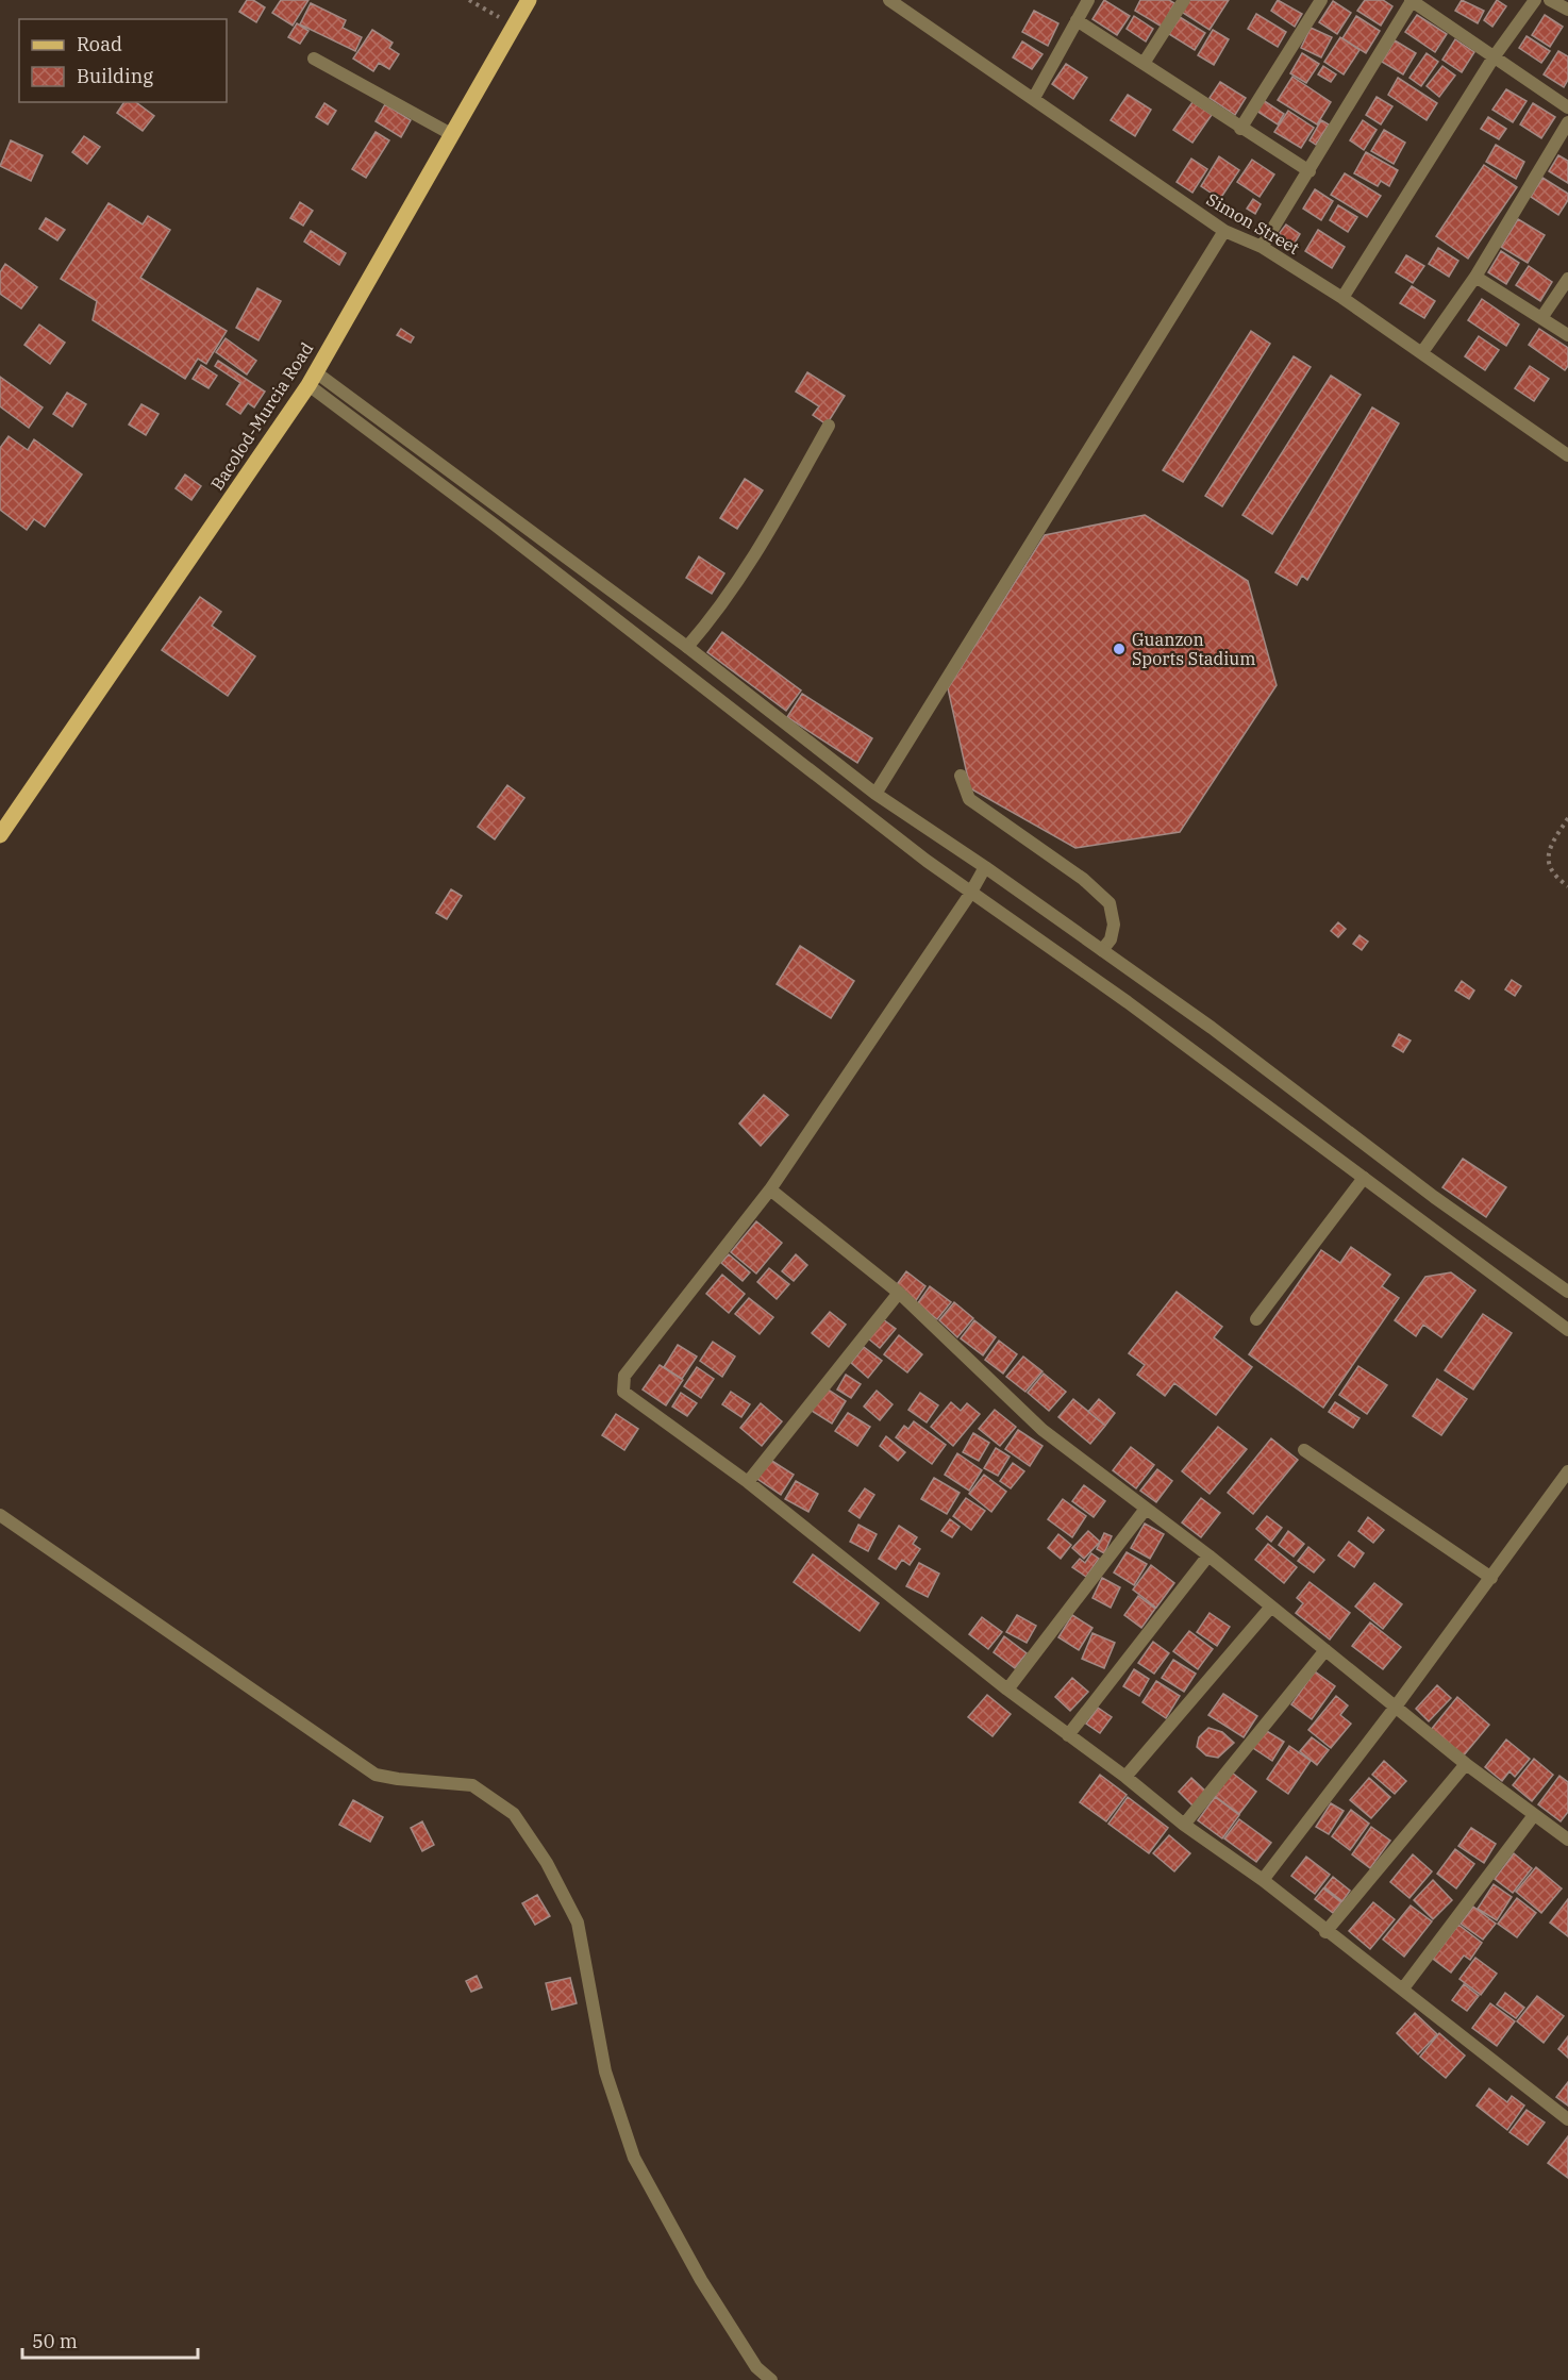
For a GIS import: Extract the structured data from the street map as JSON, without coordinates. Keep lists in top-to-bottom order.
{
  "streets": {
    "main road": ["Bacolod-Murcia Road"],
    "street": ["Simon Street"]
  },
  "places": ["Guanzon Sports Stadium"],
  "legend": ["Road", "Building"],
  "scale_bar": "50 m"
}
